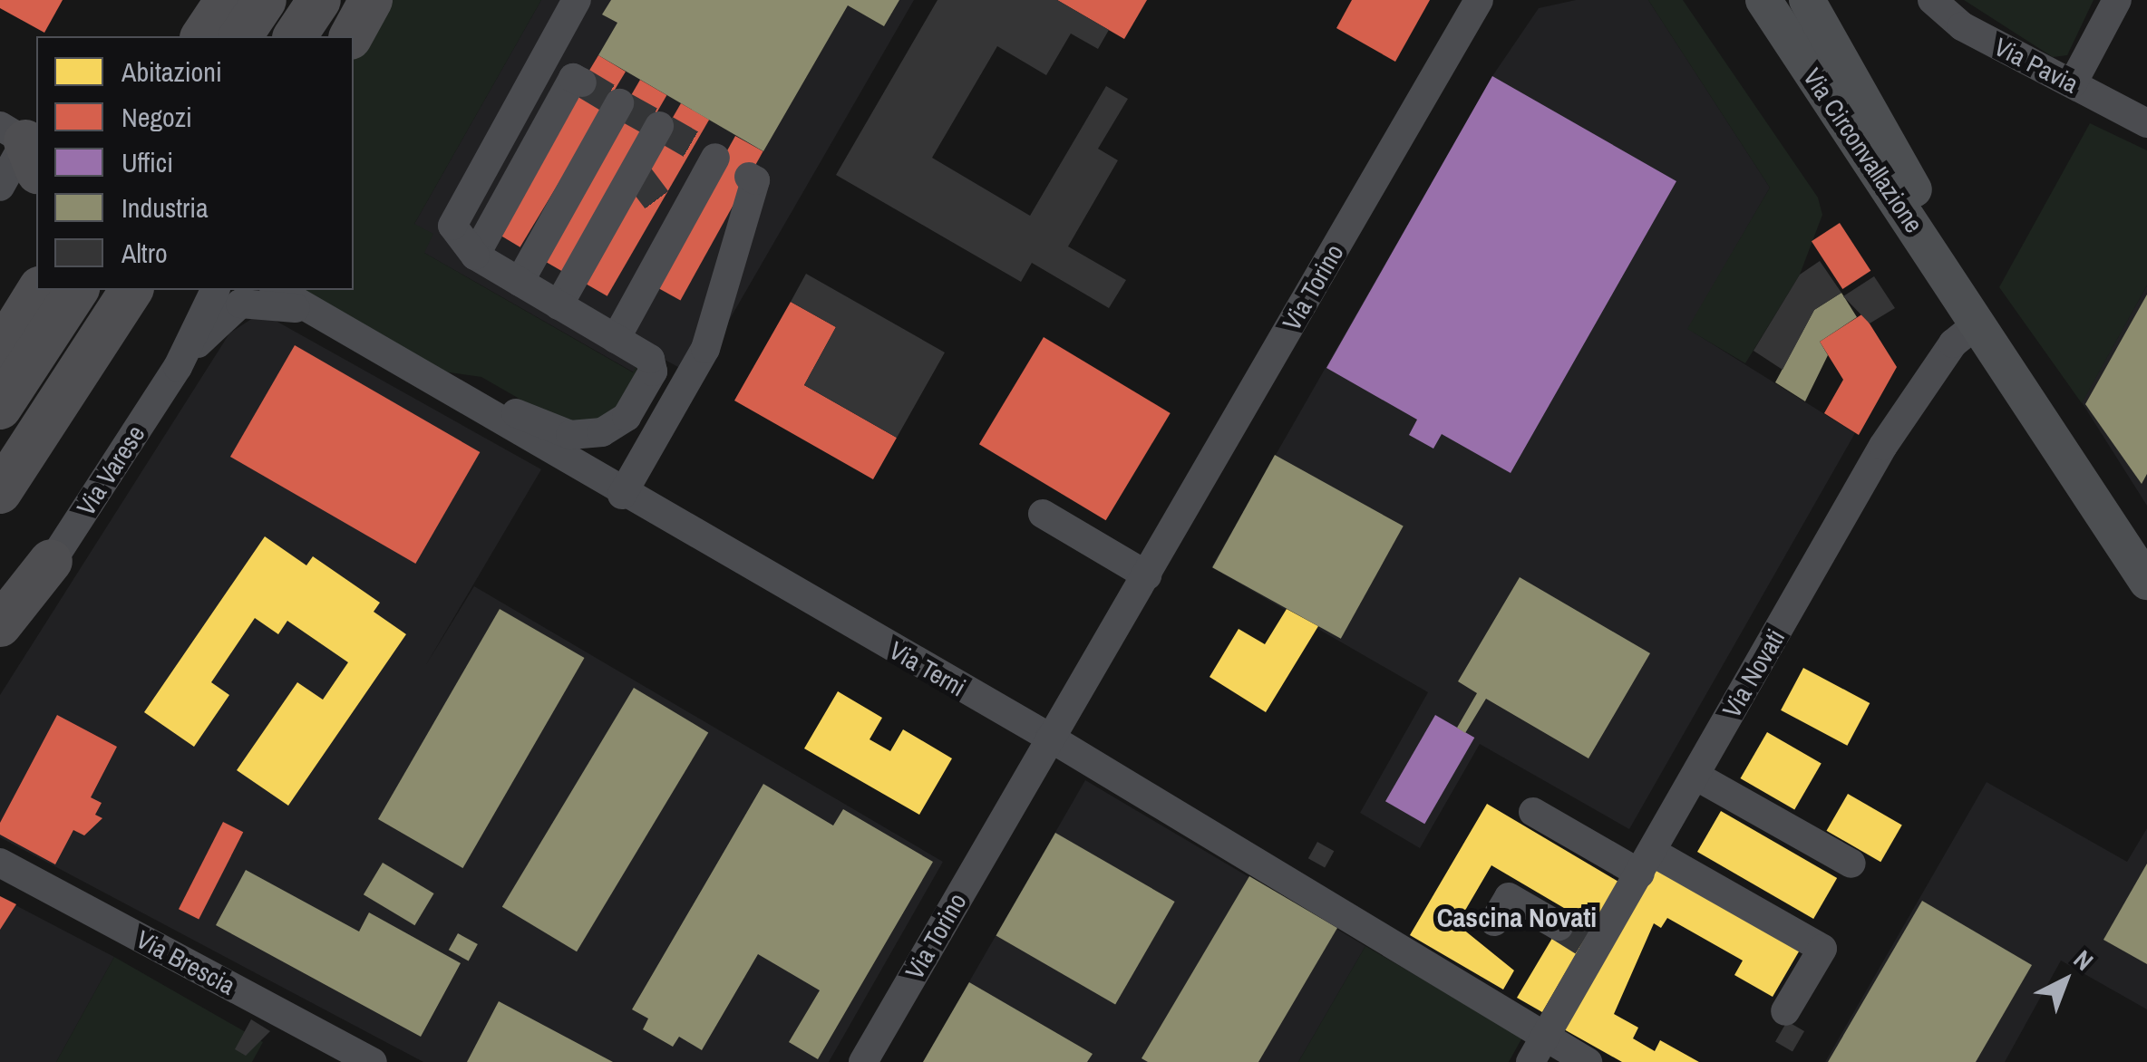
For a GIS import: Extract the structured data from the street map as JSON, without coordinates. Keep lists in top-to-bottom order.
{
  "streets": {
    "main road": ["Via Circonvallazione"],
    "street": [
      "Via Pavia",
      "Via Torino",
      "Via Varese",
      "Via Terni",
      "Via Novati",
      "Via Brescia"
    ]
  },
  "crossings": [
    ["Via Circonvallazione", "Via Novati"],
    ["Via Torino", "Via Terni"],
    ["Via Terni", "Via Novati"]
  ],
  "districts": ["Cascina Novati"],
  "legend": [
    "Abitazioni",
    "Negozi",
    "Uffici",
    "Industria",
    "Altro"
  ],
  "north": "top right"
}
